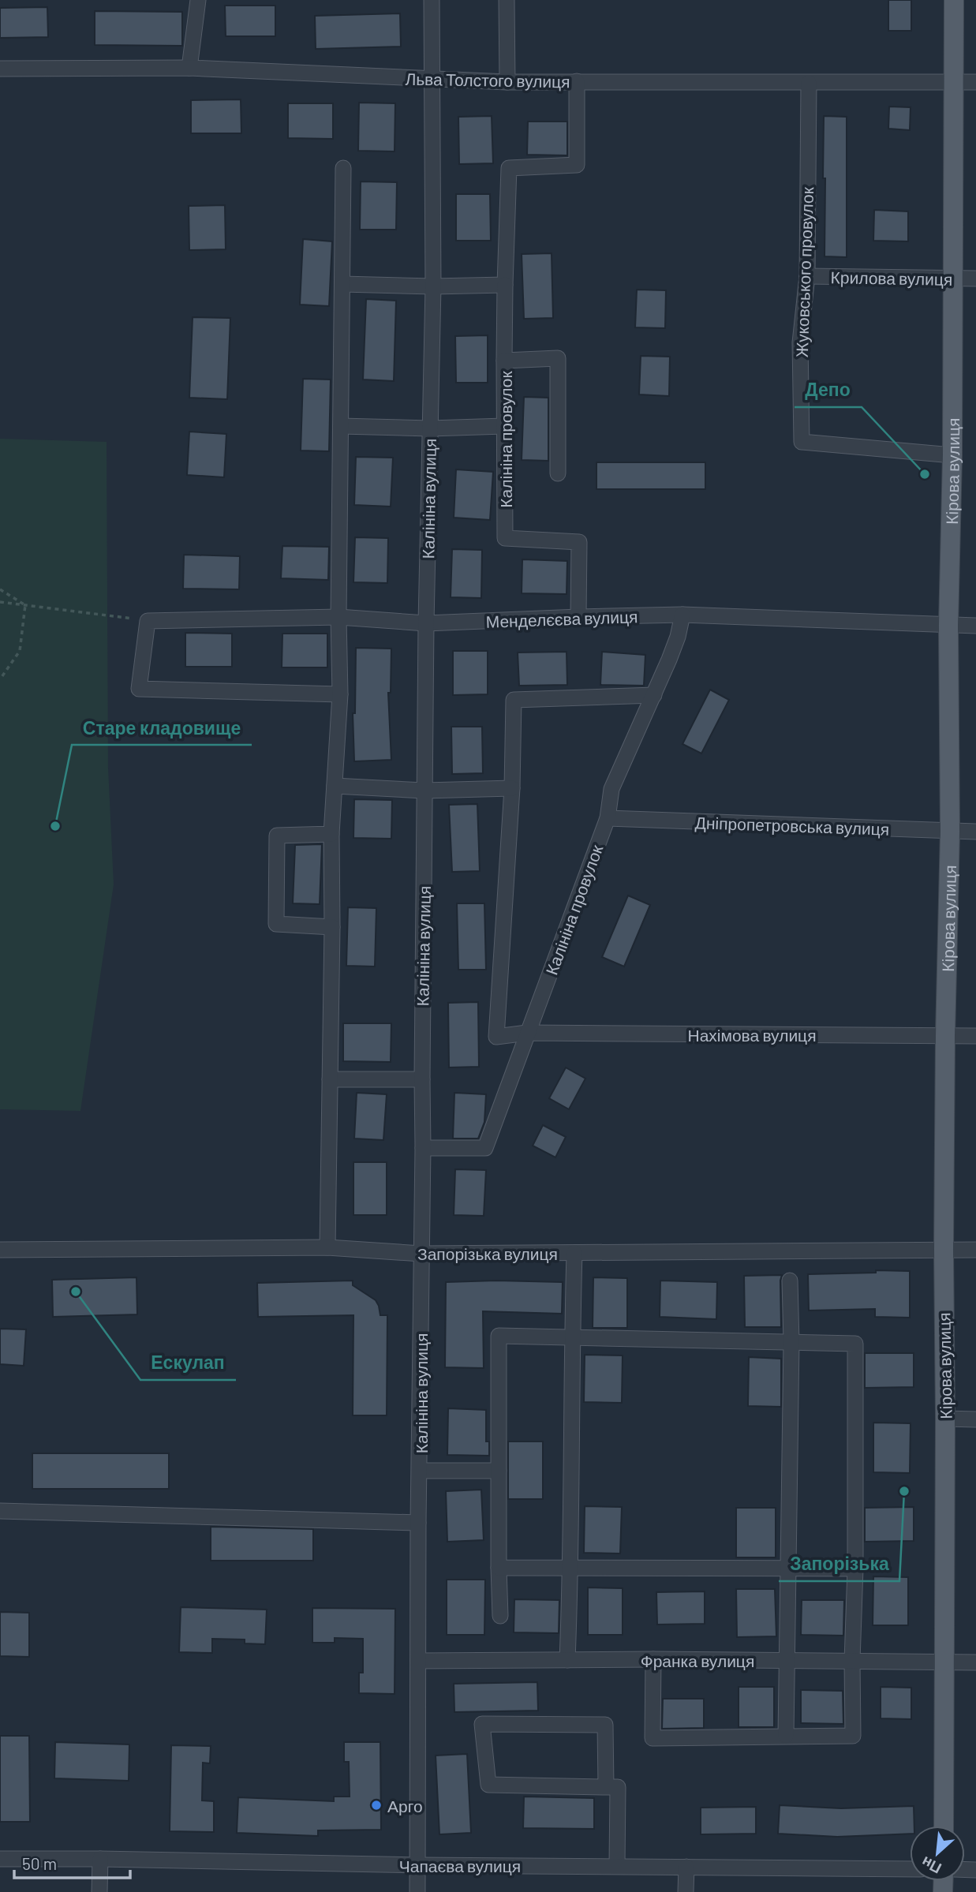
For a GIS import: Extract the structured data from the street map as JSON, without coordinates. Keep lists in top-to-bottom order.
{
  "streets": {
    "main road": ["Кірова вулиця"],
    "street": [
      "Льва Толстого вулиця",
      "Жуковського провулок",
      "Крилова вулиця",
      "Калініна провулок",
      "Калініна вулиця",
      "Менделєєва вулиця",
      "Дніпропетровська вулиця",
      "Нахімова вулиця",
      "Запорізька вулиця",
      "Франка вулиця",
      "Чапаєва вулиця"
    ]
  },
  "crossings": [
    ["Льва Толстого вулиця", "Жуковського провулок"],
    ["Льва Толстого вулиця", "Кірова вулиця"],
    ["Льва Толстого вулиця", "Калініна вулиця"],
    ["Жуковського провулок", "Крилова вулиця"],
    ["Жуковського провулок", "Кірова вулиця"],
    ["Крилова вулиця", "Кірова вулиця"],
    ["Калініна провулок", "Калініна вулиця"],
    ["Калініна провулок", "Менделєєва вулиця"],
    ["Калініна провулок", "Дніпропетровська вулиця"],
    ["Калініна провулок", "Нахімова вулиця"],
    ["Кірова вулиця", "Менделєєва вулиця"],
    ["Кірова вулиця", "Дніпропетровська вулиця"],
    ["Кірова вулиця", "Нахімова вулиця"],
    ["Кірова вулиця", "Запорізька вулиця"],
    ["Кірова вулиця", "Франка вулиця"],
    ["Калініна вулиця", "Менделєєва вулиця"],
    ["Калініна вулиця", "Запорізька вулиця"],
    ["Калініна вулиця", "Франка вулиця"],
    ["Калініна вулиця", "Чапаєва вулиця"]
  ],
  "places": [
    "Депо",
    "Старе кладовище",
    "Ескулап",
    "Запорізька",
    "Арго"
  ],
  "scale_bar": "50 m",
  "north": "bottom left"
}
